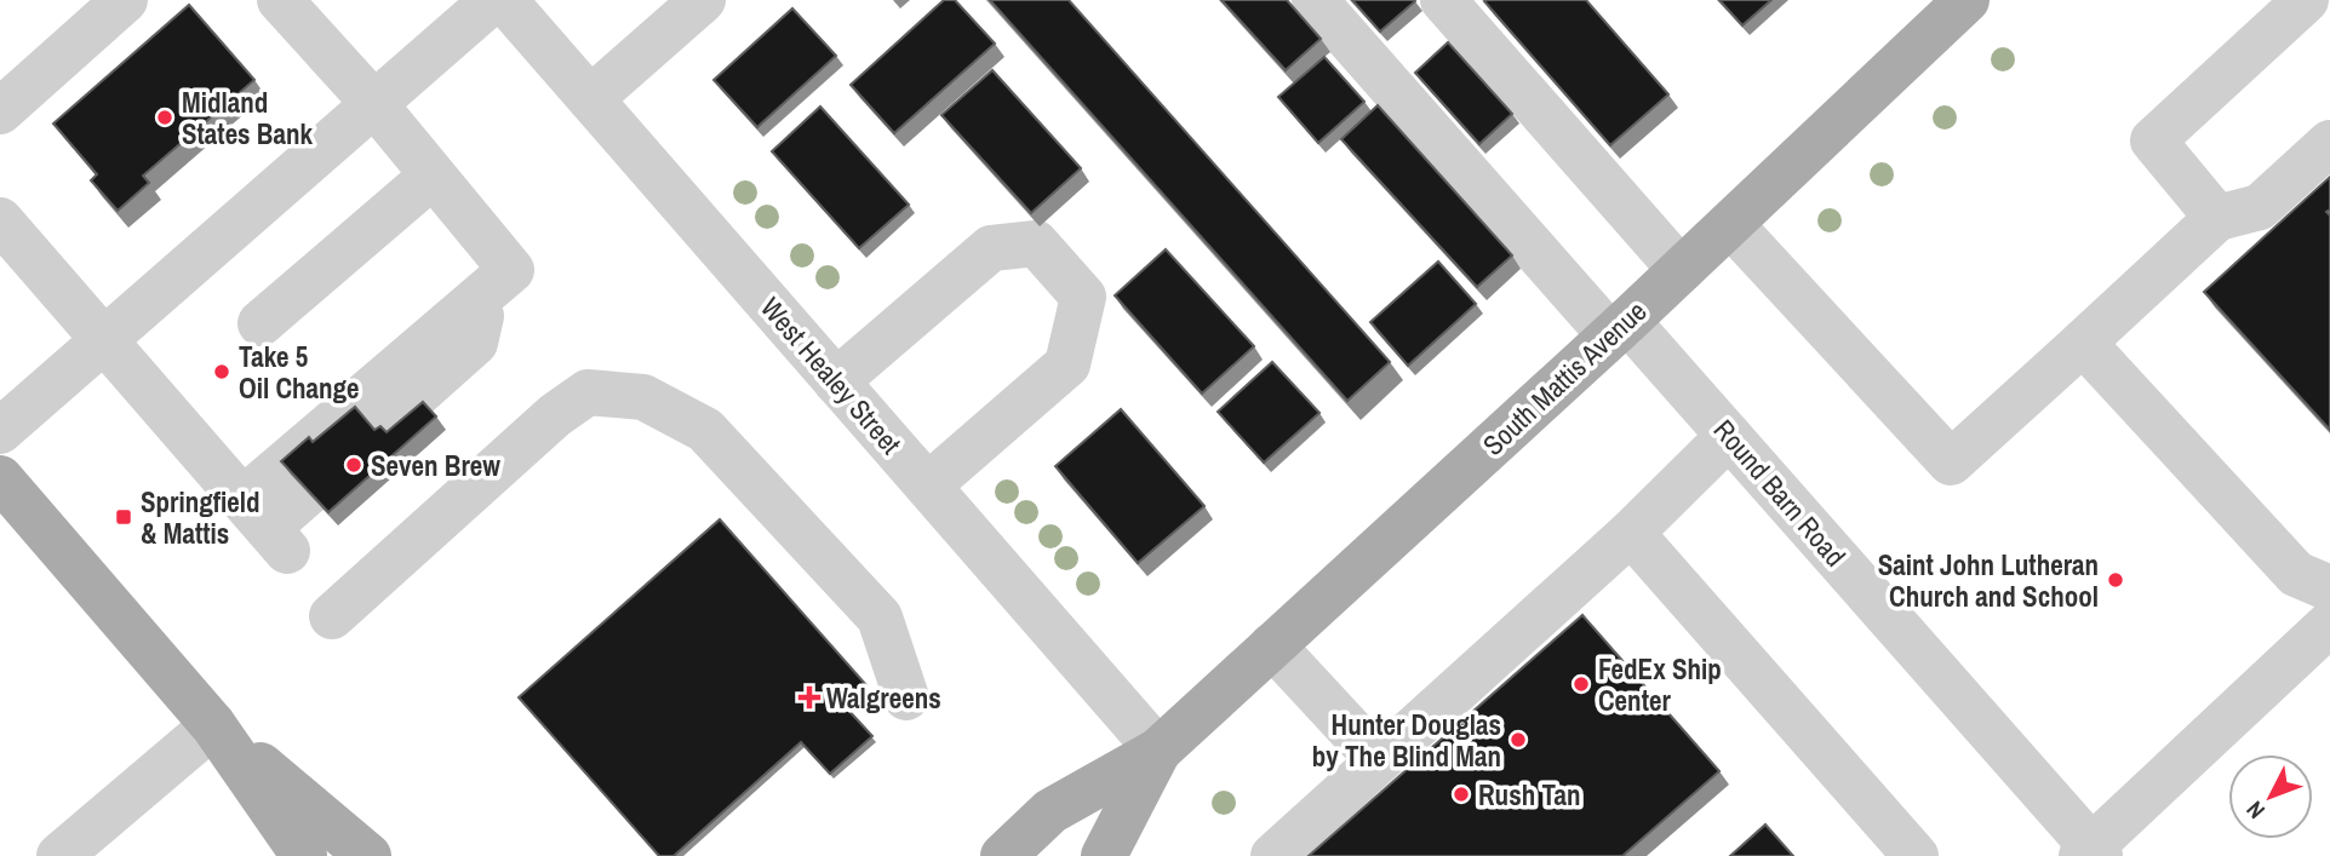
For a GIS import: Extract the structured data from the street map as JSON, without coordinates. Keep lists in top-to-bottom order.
{
  "streets": {
    "main road": ["South Mattis Avenue"],
    "street": ["West Healey Street", "Round Barn Road"]
  },
  "crossings": [
    ["West Healey Street", "South Mattis Avenue"],
    ["South Mattis Avenue", "Round Barn Road"]
  ],
  "places": {
    "other": [
      "Midland States Bank",
      "Take 5 Oil Change",
      "Seven Brew",
      "Saint John Lutheran Church and School",
      "FedEx Ship Center",
      "Hunter Douglas by The Blind Man",
      "Rush Tan"
    ],
    "transit": ["Springfield & Mattis"],
    "health": ["Walgreens"]
  },
  "north": "bottom left"
}
